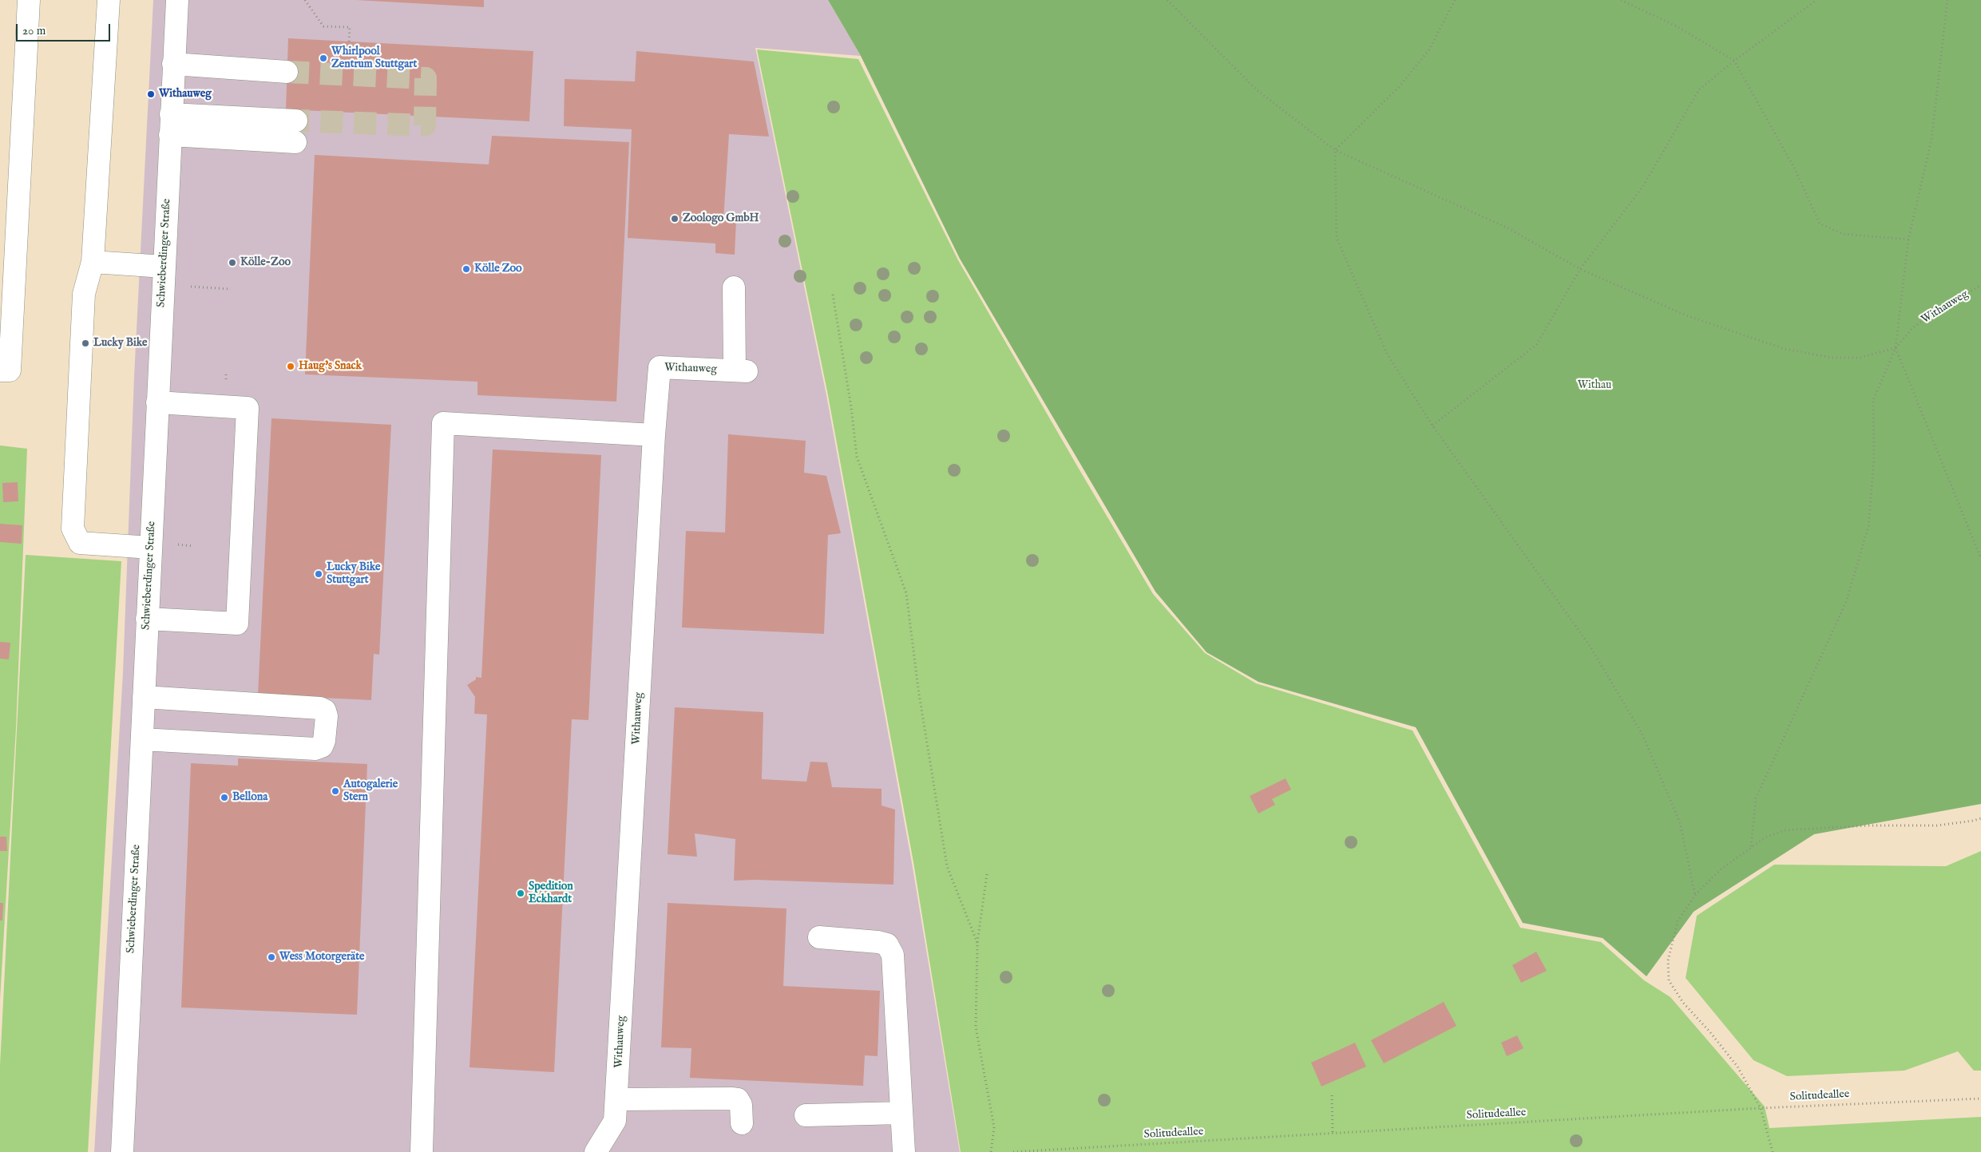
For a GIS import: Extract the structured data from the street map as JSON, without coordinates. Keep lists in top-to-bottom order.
{
  "streets": {
    "street": ["Schwieberdinger Straße", "Withauweg"],
    "path": ["Solitudeallee"]
  },
  "parks": ["Withau"],
  "places": [
    "Whirlpool Zentrum Stuttgart",
    "Withauweg",
    "Zoologo GmbH",
    "Kölle-Zoo",
    "Kölle Zoo",
    "Lucky Bike",
    "Haug's Snack",
    "Lucky Bike Stuttgart",
    "Autogalerie Stern",
    "Bellona",
    "Spedition Eckhardt",
    "Wess Motorgeräte"
  ],
  "scale_bar": "20 m"
}
